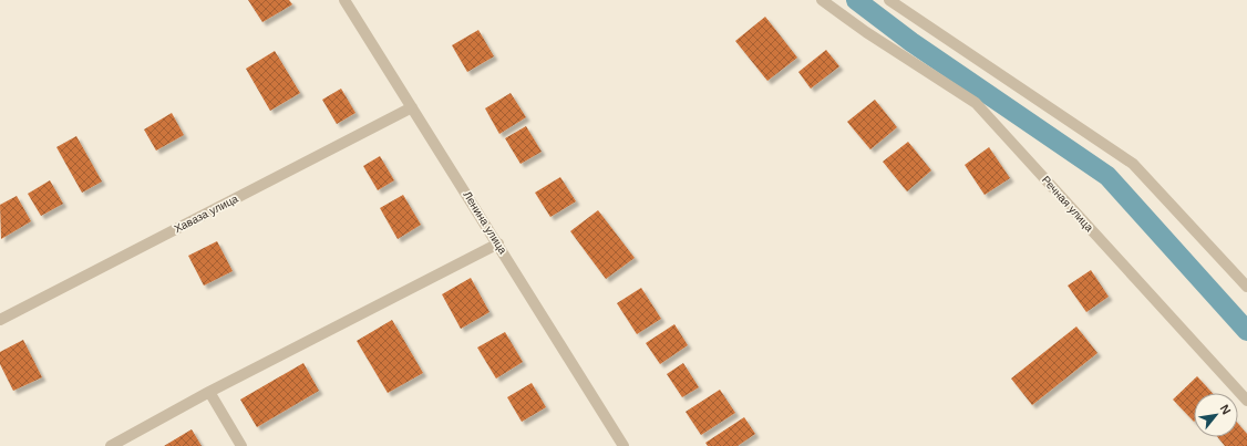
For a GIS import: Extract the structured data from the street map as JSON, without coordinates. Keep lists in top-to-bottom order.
{
  "streets": {
    "street": ["Речная улица", "Хаваза улица", "Ленина улица"]
  },
  "crossings": [
    ["Хаваза улица", "Ленина улица"]
  ],
  "north": "top right"
}
